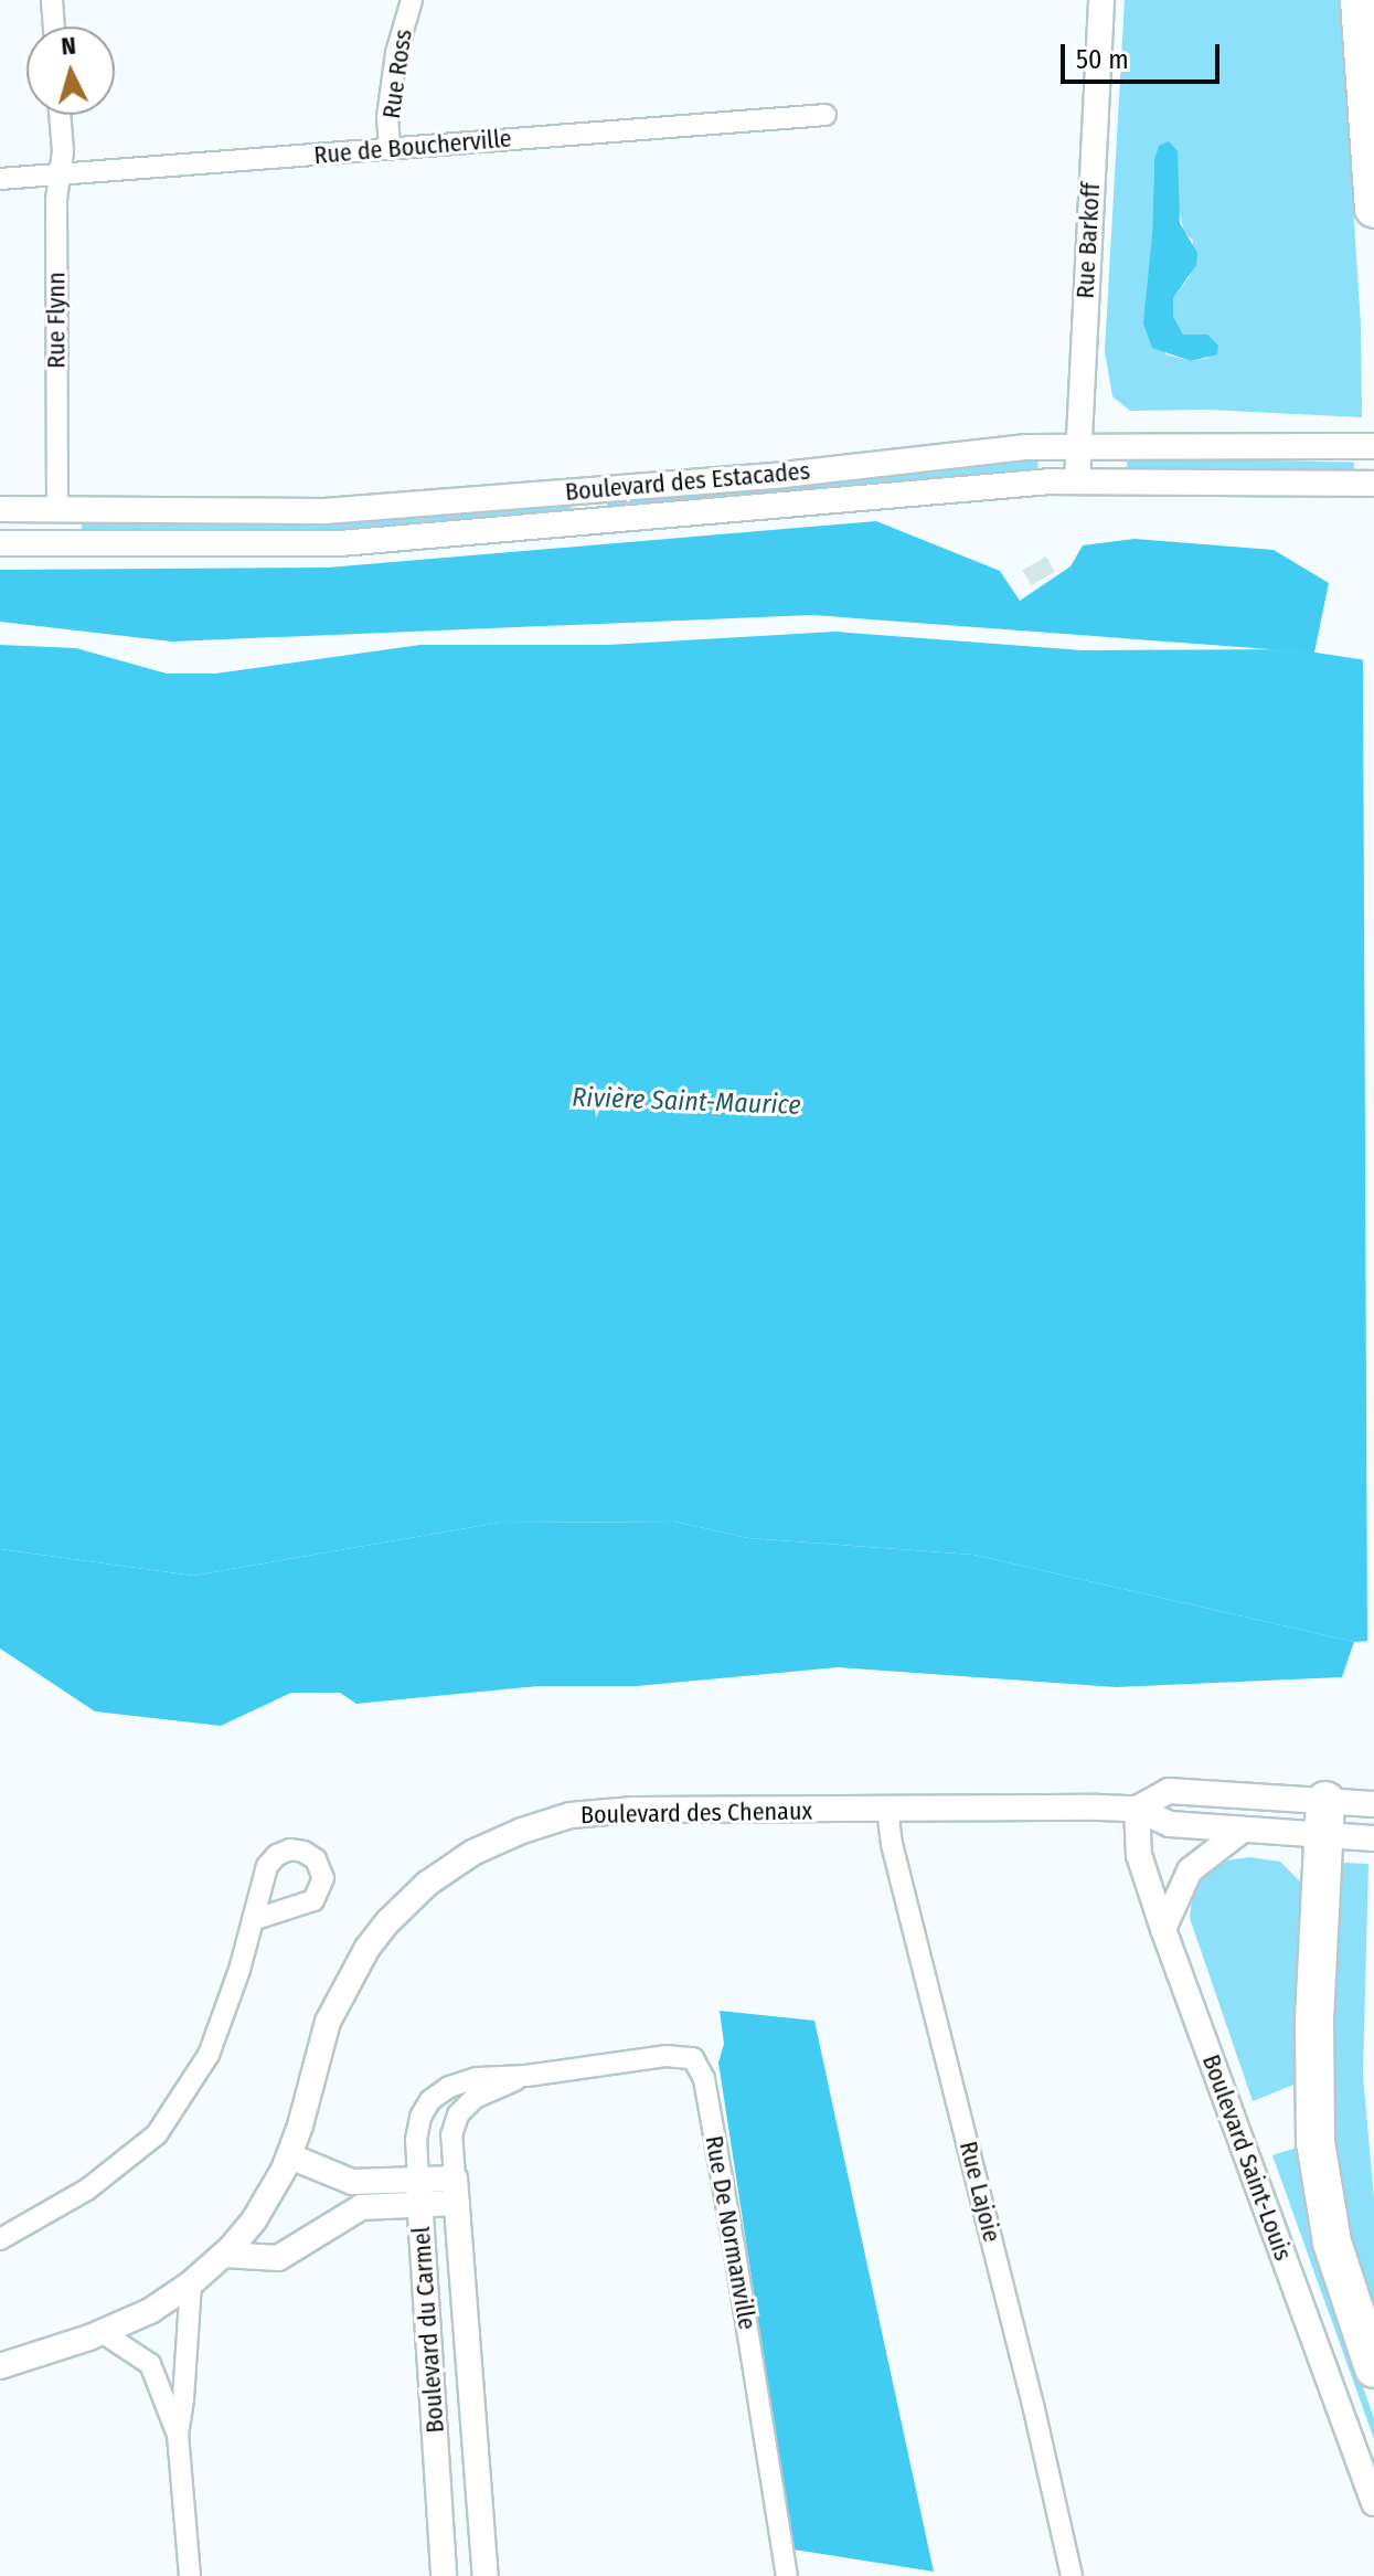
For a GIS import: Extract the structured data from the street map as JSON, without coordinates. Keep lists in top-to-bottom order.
{
  "streets": {
    "street": [
      "Rue Ross",
      "Rue de Boucherville",
      "Rue Barkoff",
      "Rue Flynn",
      "Boulevard des Estacades",
      "Boulevard des Chenaux",
      "Boulevard Saint-Louis",
      "Rue Lajoie",
      "Rue De Normanville",
      "Boulevard du Carmel"
    ]
  },
  "crossings": [
    ["Rue Ross", "Rue de Boucherville"],
    ["Rue de Boucherville", "Rue Flynn"],
    ["Rue Barkoff", "Boulevard des Estacades"],
    ["Rue Flynn", "Boulevard des Estacades"],
    ["Boulevard des Chenaux", "Boulevard Saint-Louis"],
    ["Boulevard des Chenaux", "Rue Lajoie"],
    ["Rue De Normanville", "Boulevard du Carmel"]
  ],
  "water": ["Rivière Saint-Maurice"],
  "scale_bar": "50 m",
  "north": "top"
}
